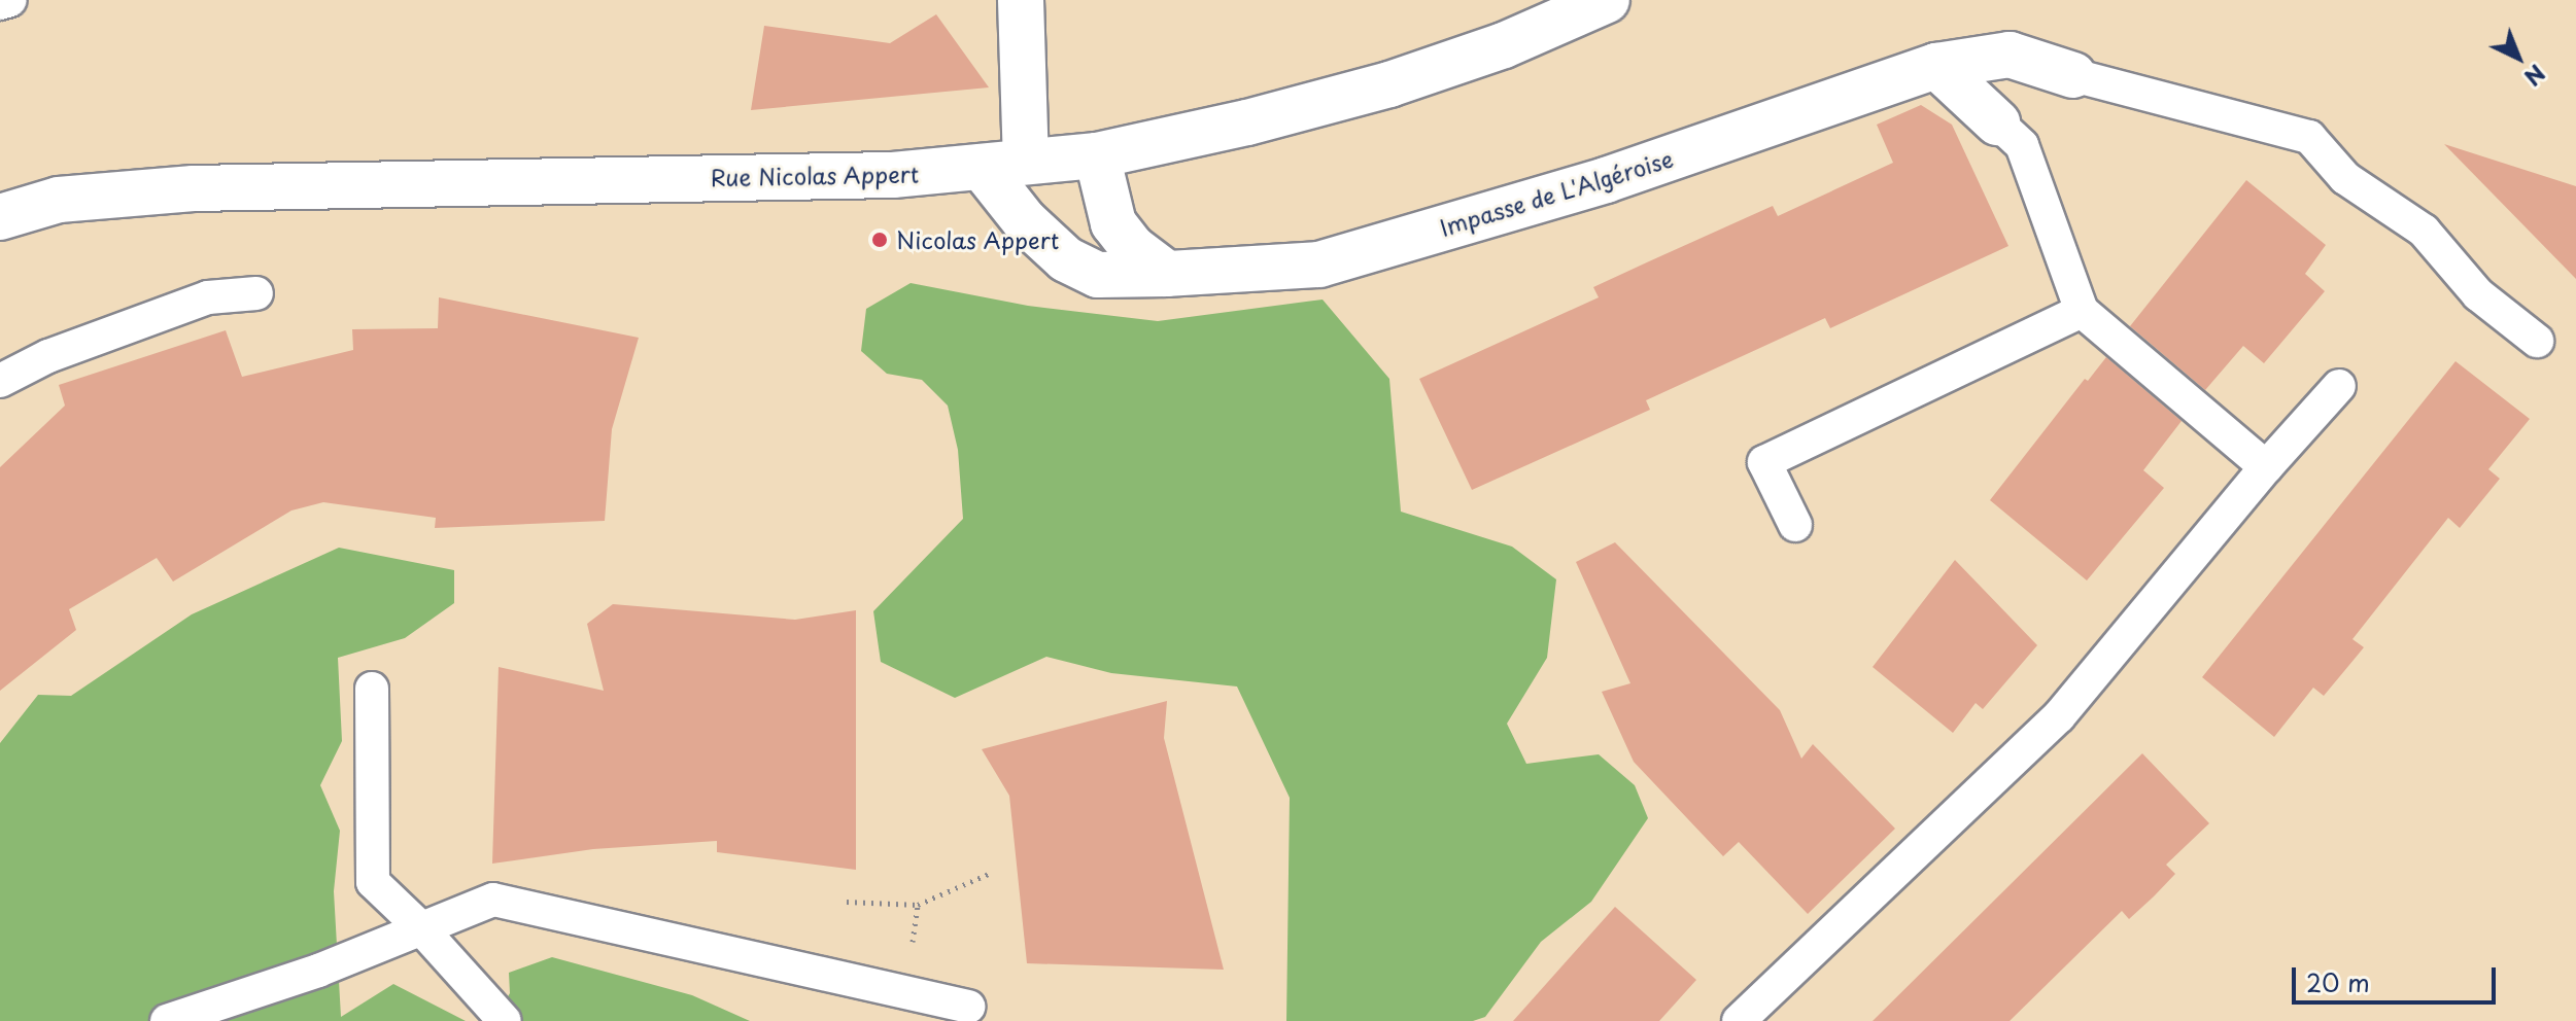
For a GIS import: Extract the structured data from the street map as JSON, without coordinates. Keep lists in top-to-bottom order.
{
  "streets": {
    "street": ["Rue Nicolas Appert", "Impasse de L'Algéroise"]
  },
  "crossings": [
    ["Rue Nicolas Appert", "Impasse de L'Algéroise"]
  ],
  "places": ["Nicolas Appert"],
  "scale_bar": "20 m",
  "north": "bottom right"
}
